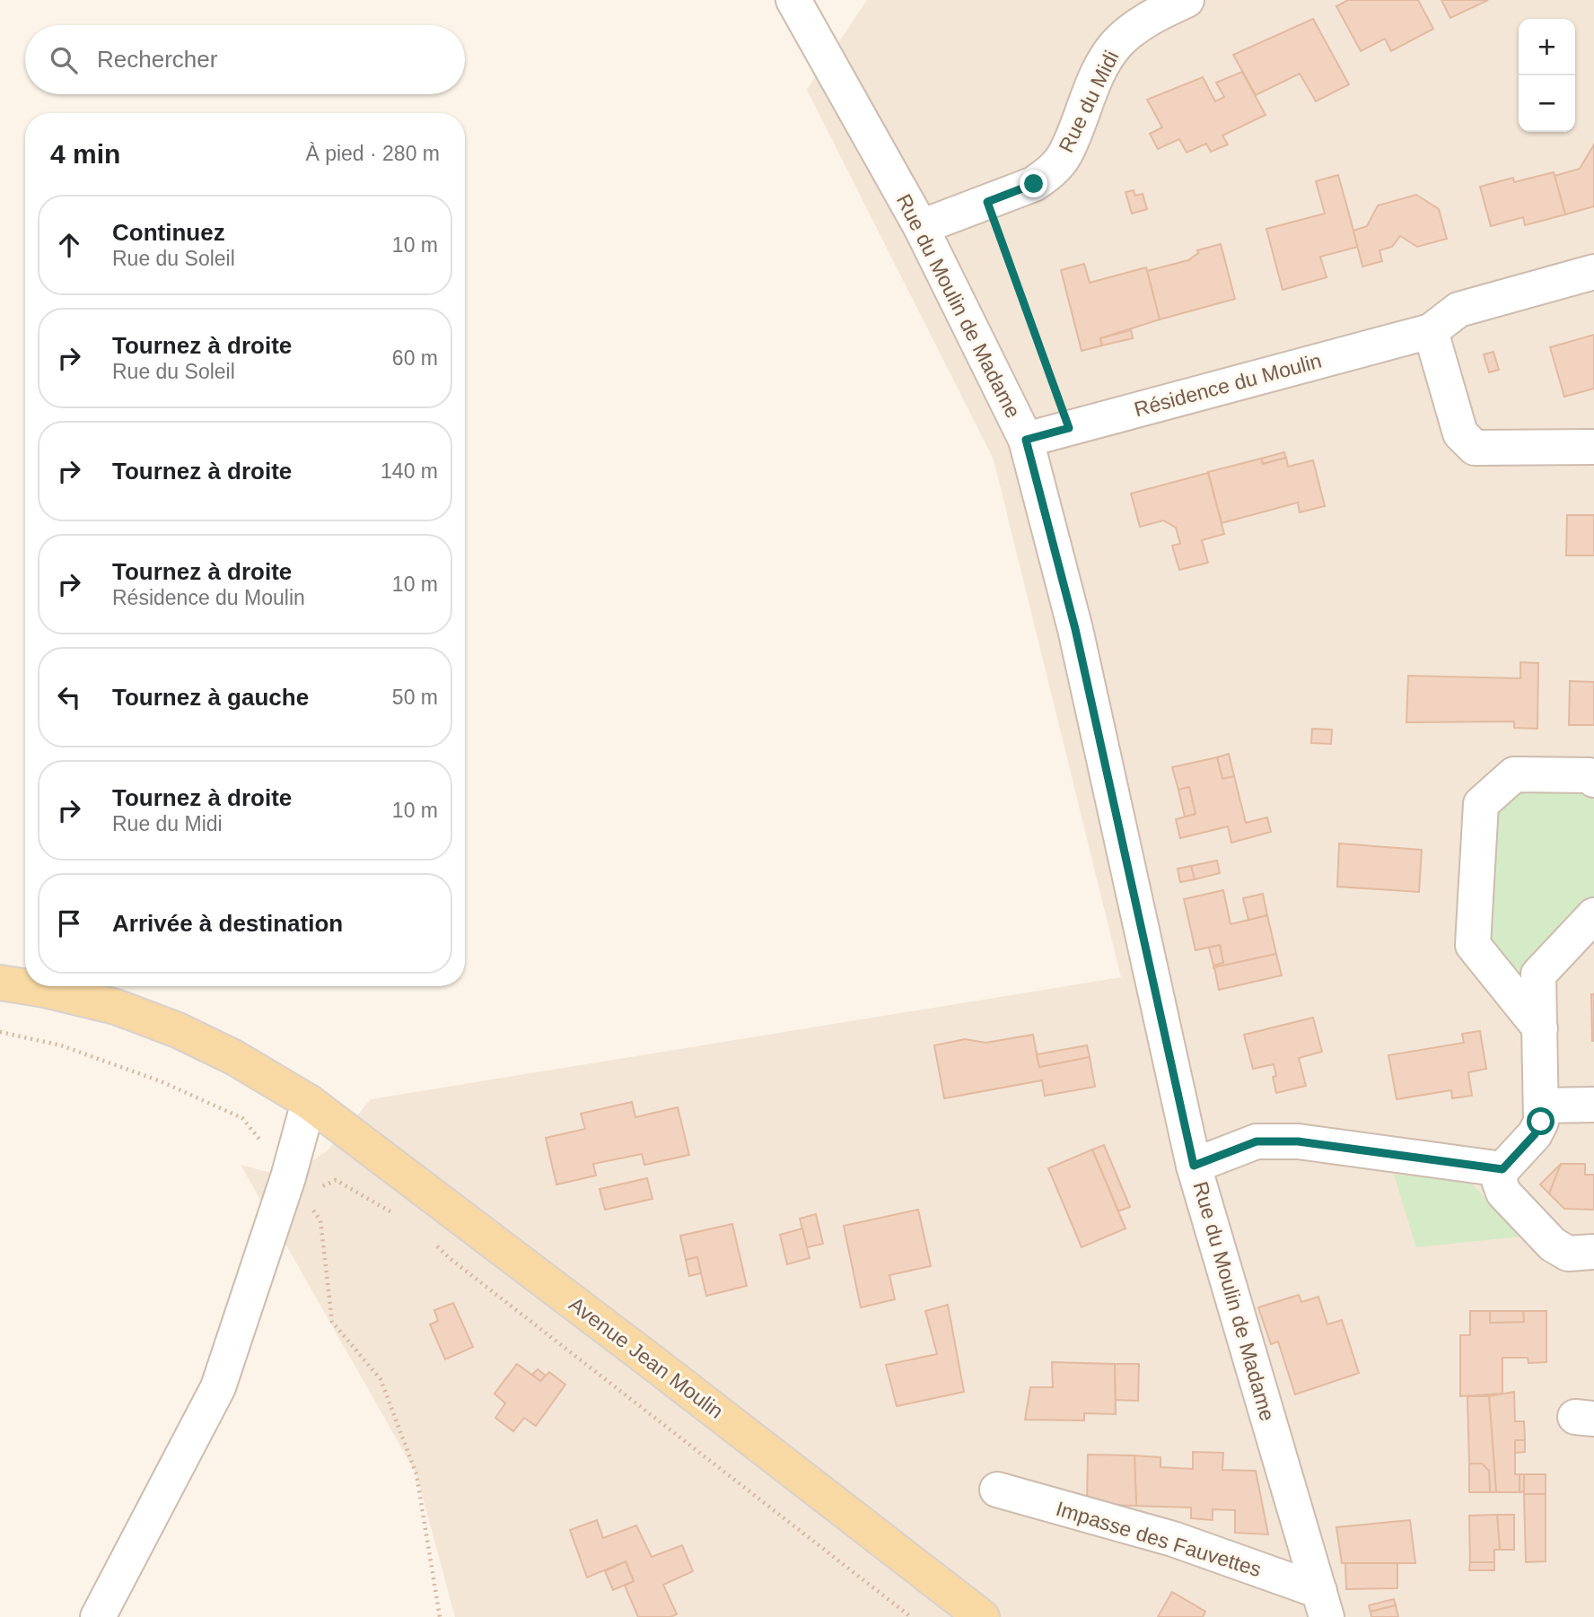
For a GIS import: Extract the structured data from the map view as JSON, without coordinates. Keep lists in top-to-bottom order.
{
  "streets": {
    "main road": ["Avenue Jean Moulin"],
    "street": [
      "Rue du Midi",
      "Rue du Moulin de Madame",
      "Résidence du Moulin",
      "Impasse des Fauvettes"
    ]
  },
  "crossings": [
    ["Rue du Midi", "Rue du Moulin de Madame"],
    ["Rue du Moulin de Madame", "Résidence du Moulin"],
    ["Rue du Moulin de Madame", "Impasse des Fauvettes"]
  ],
  "page": {
    "map_buttons": ["+", "−"],
    "search": "Rechercher",
    "heading": ["4 min", "À pied · 280 m"],
    "list": [
      ["Continuez", "Rue du Soleil", "10 m"],
      ["Tournez à droite", "Rue du Soleil", "60 m"],
      ["Tournez à droite", "140 m"],
      ["Tournez à droite", "Résidence du Moulin", "10 m"],
      ["Tournez à gauche", "50 m"],
      ["Tournez à droite", "Rue du Midi", "10 m"],
      "Arrivée à destination"
    ]
  }
}
